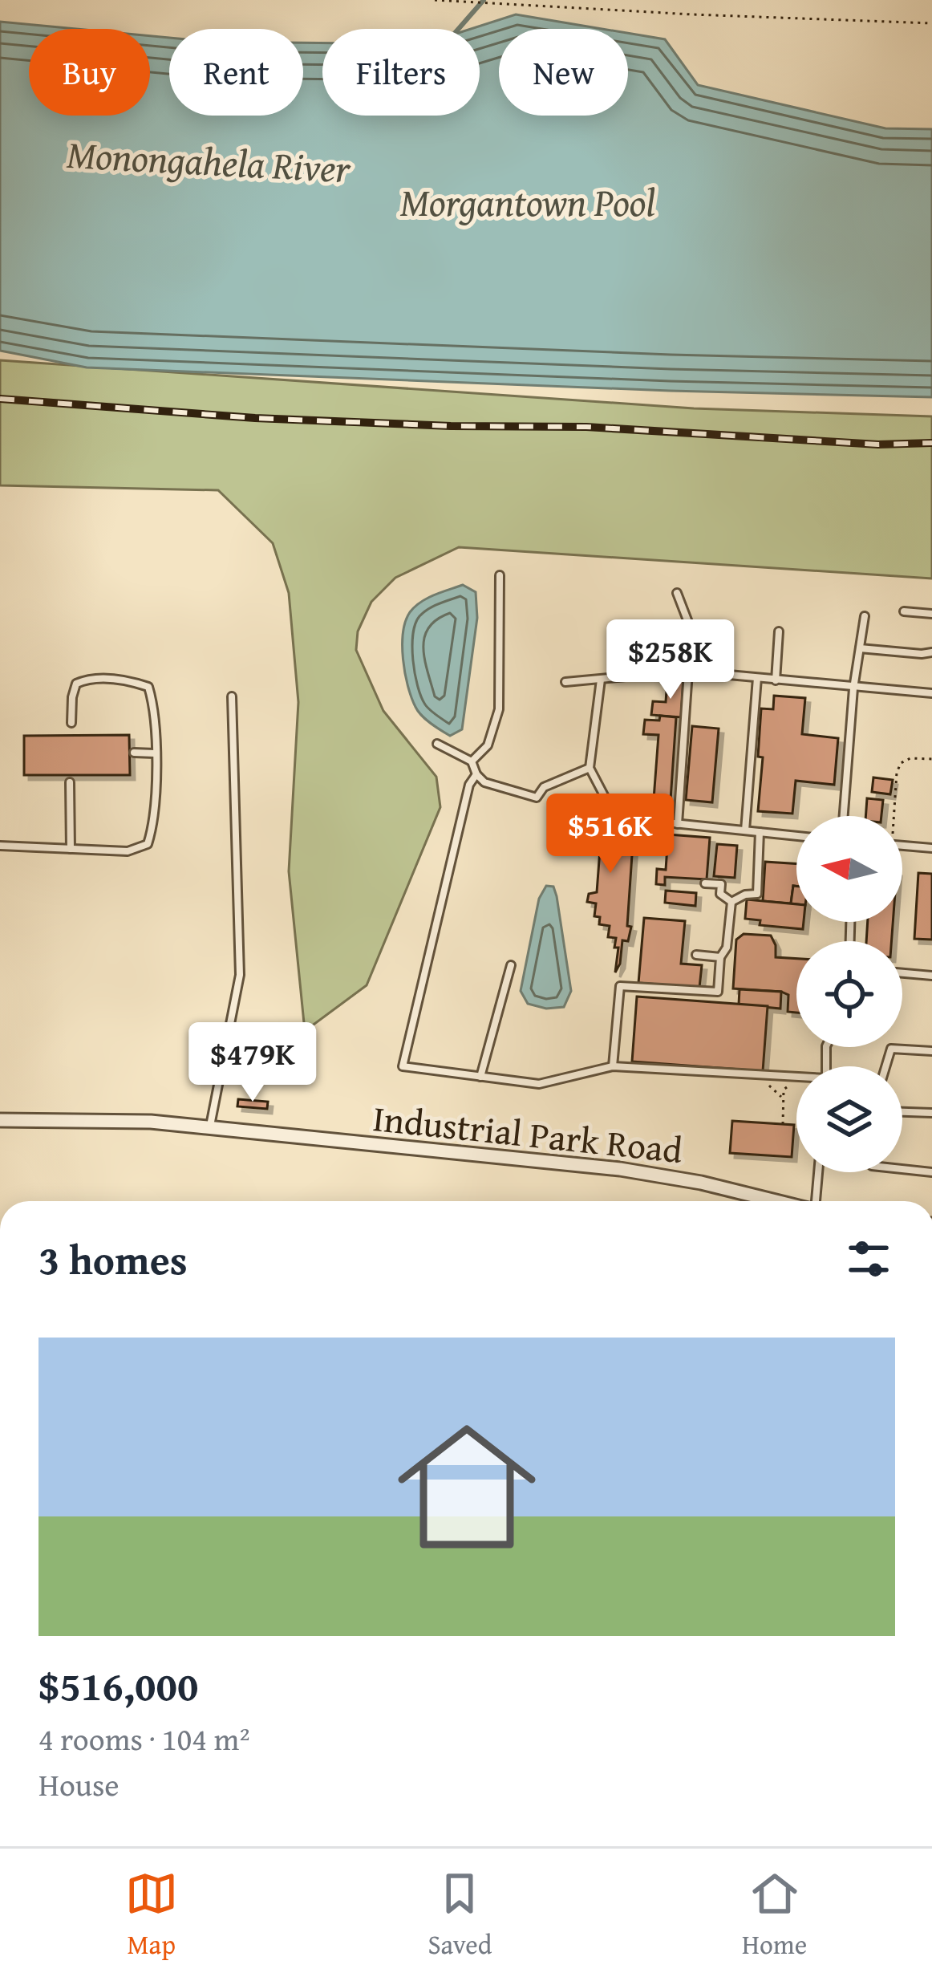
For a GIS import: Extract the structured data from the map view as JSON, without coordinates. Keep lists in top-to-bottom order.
{
  "streets": {
    "street": ["Industrial Park Road"]
  },
  "water": ["Monongahela River", "Morgantown Pool"],
  "north": "left",
  "page": {
    "chip": [
      "Buy",
      "Rent",
      "Filters",
      "New"
    ],
    "price": ["$258K", "$516K", "$479K"],
    "heading": "3 homes",
    "list": [
      {
        "name": "$516,000",
        "note": "4 rooms · 104 m² · House"
      }
    ],
    "tabs": ["Map", "Saved", "Home"]
  }
}
